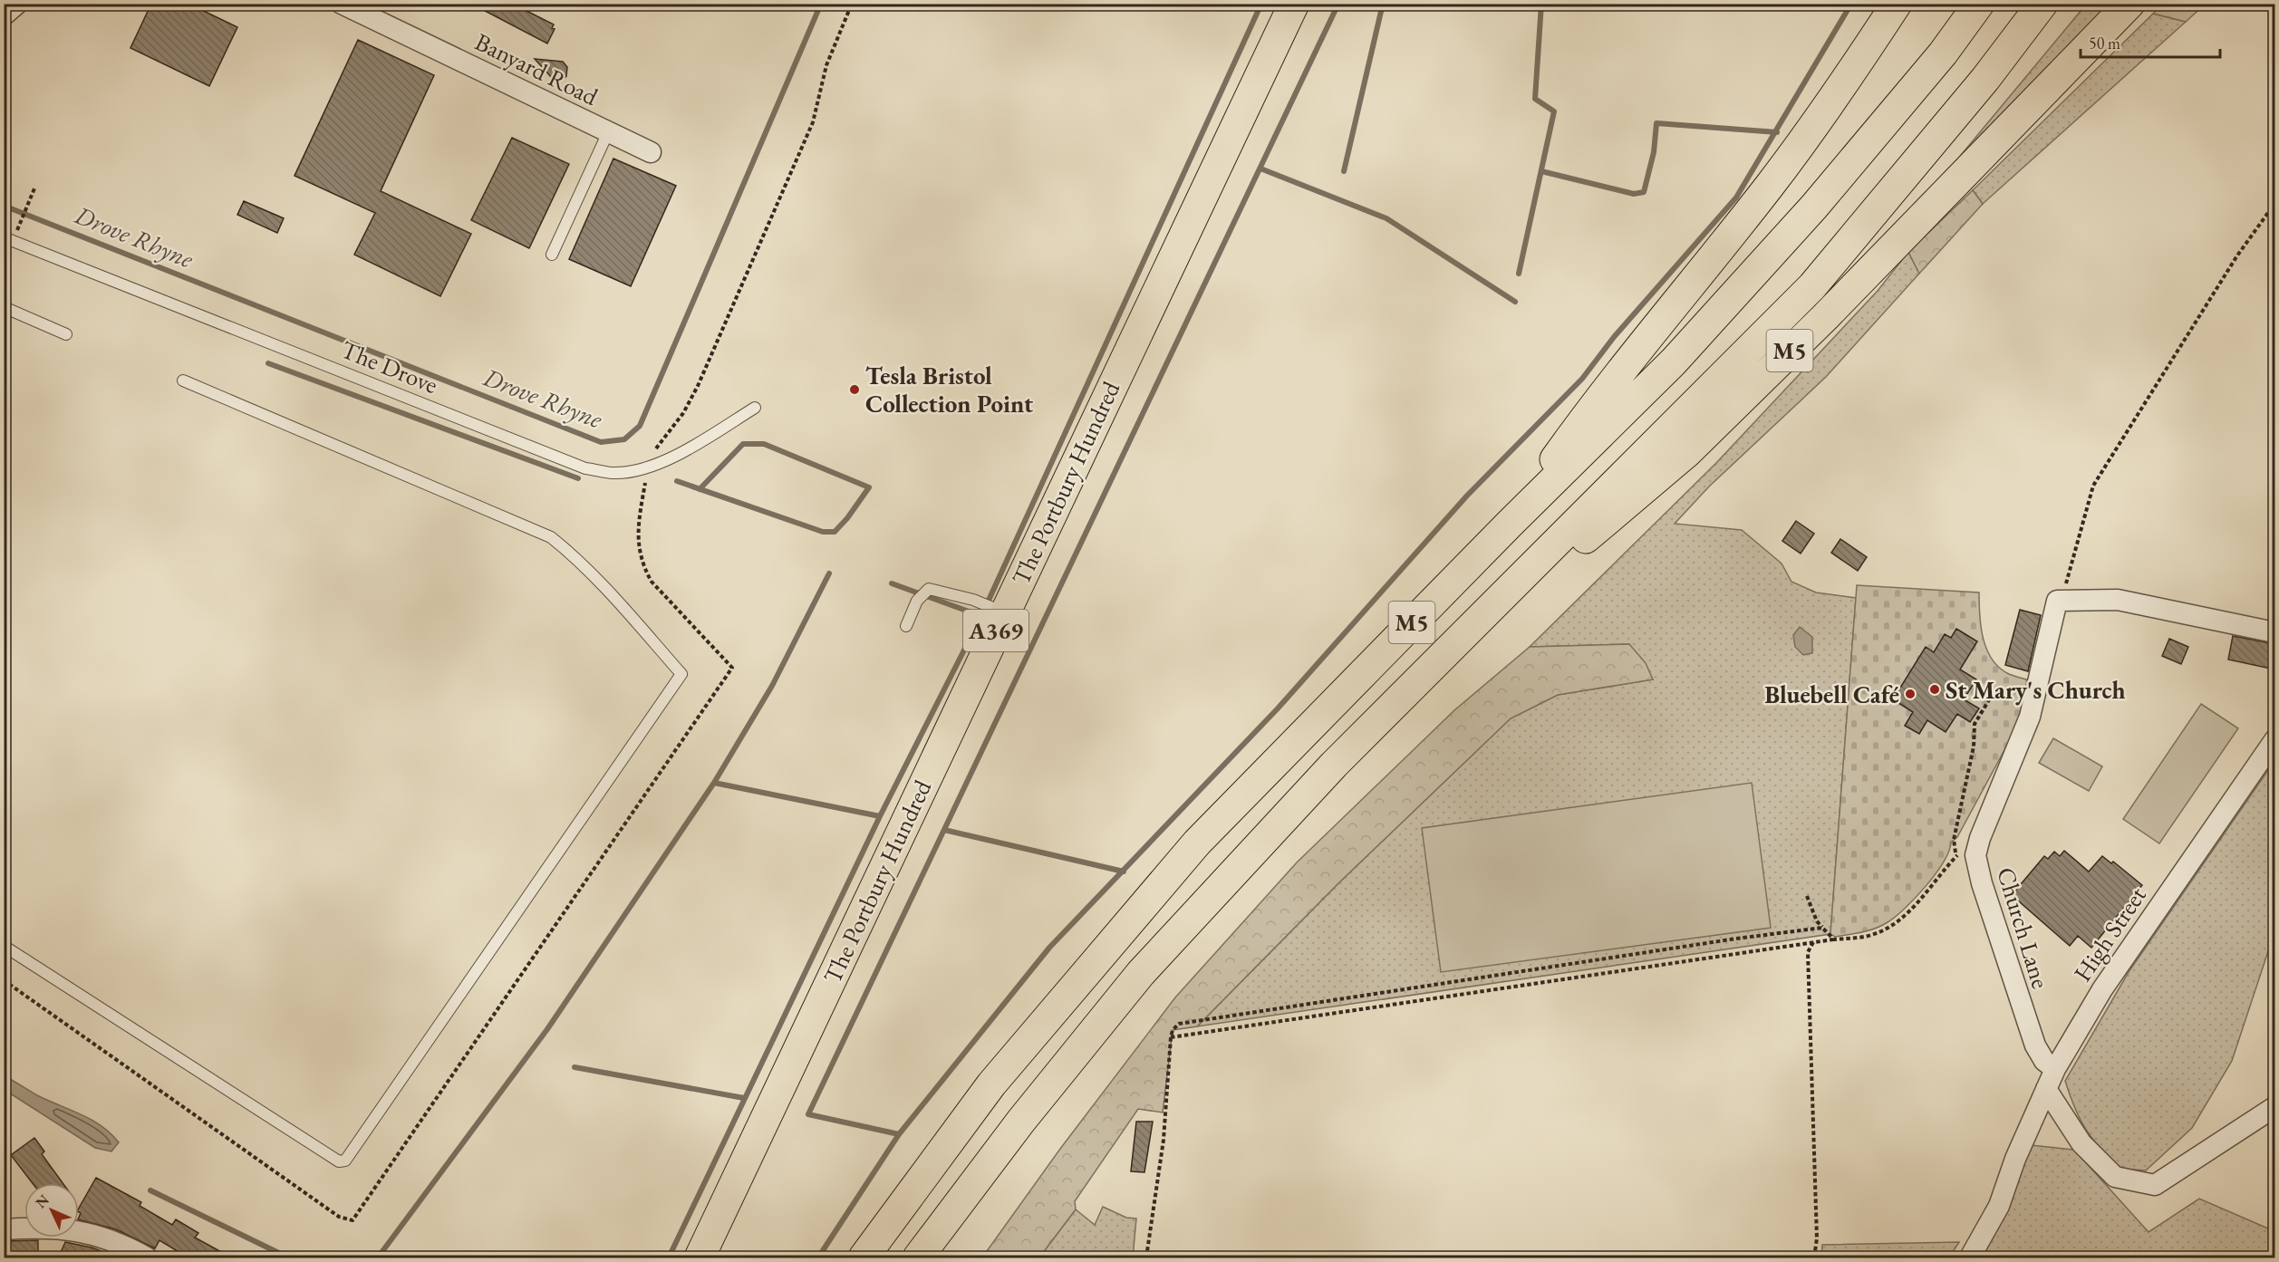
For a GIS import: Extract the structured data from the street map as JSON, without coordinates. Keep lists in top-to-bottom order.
{
  "streets": {
    "main road": ["M5", "The Portbury Hundred", "A369"],
    "street": ["Banyard Road", "Church Lane", "High Street"],
    "lane": ["The Drove"]
  },
  "crossings": [
    ["Church Lane", "High Street"]
  ],
  "water": ["Drove Rhyne"],
  "places": ["Tesla Bristol Collection Point", "St Mary's Church", "Bluebell Café"],
  "scale_bar": "50 m",
  "north": "top left"
}
